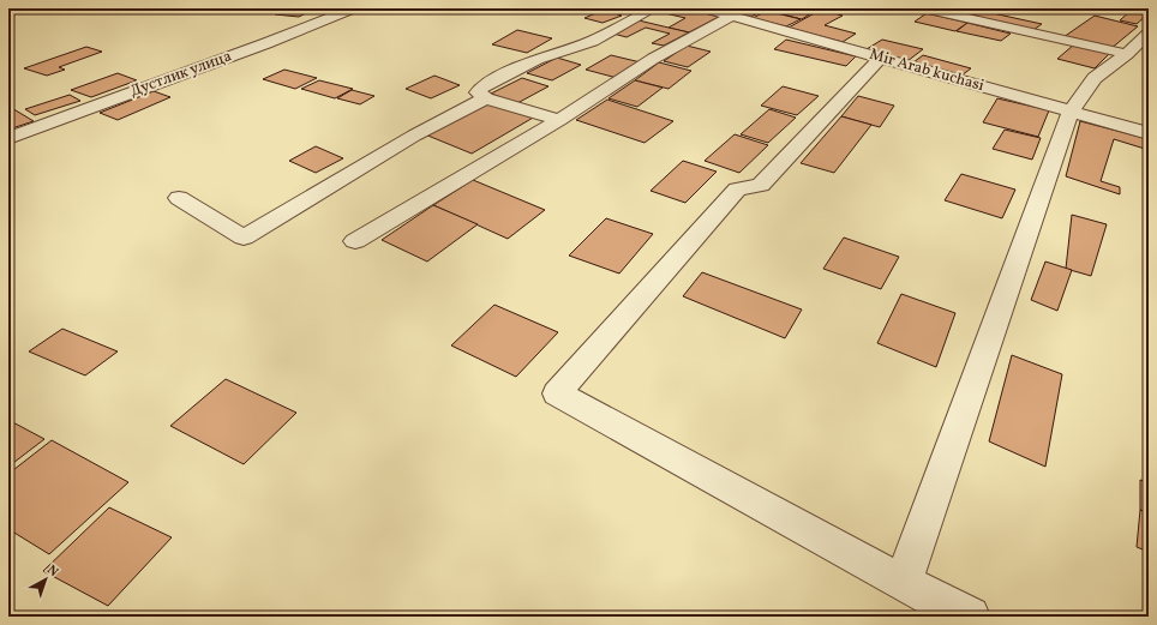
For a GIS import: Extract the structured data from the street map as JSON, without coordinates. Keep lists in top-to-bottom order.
{
  "streets": {
    "street": ["Mir Arab kuchasi", "Дустлик улица"]
  },
  "north": "top right"
}
